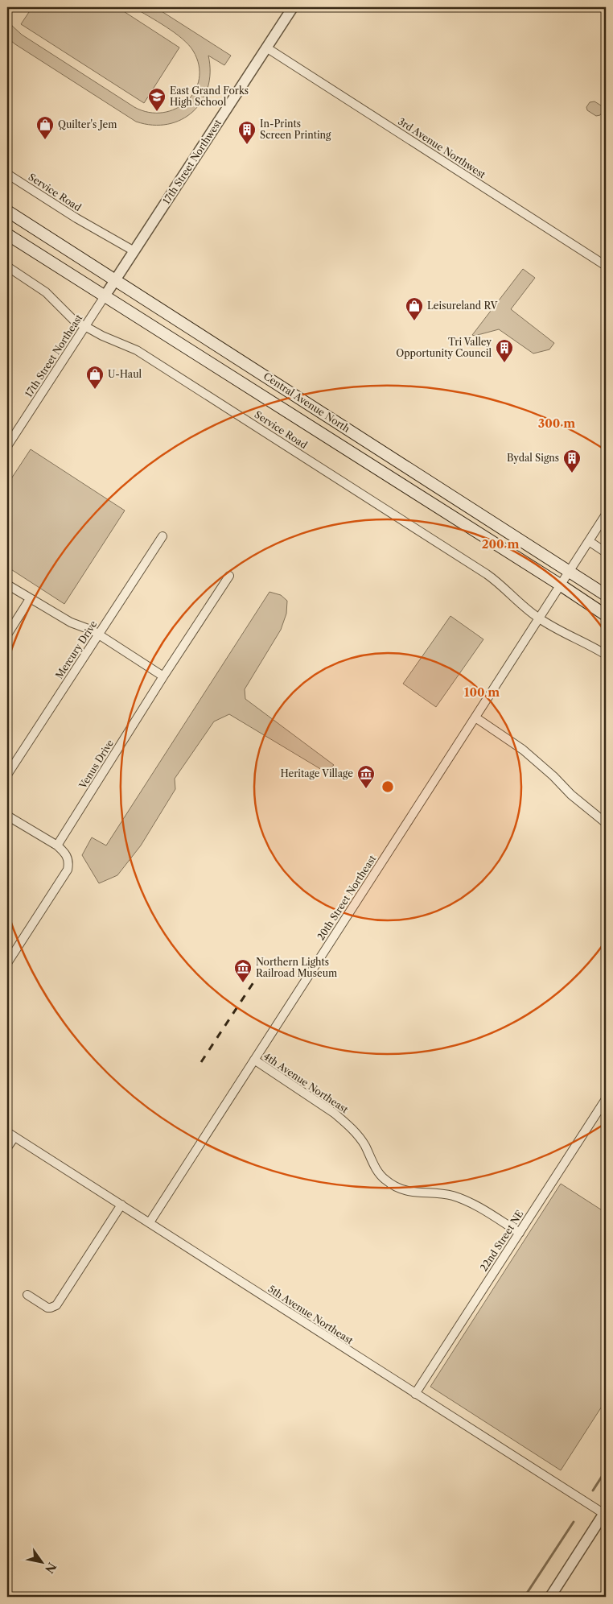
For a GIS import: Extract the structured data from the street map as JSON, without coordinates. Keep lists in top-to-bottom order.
{
  "streets": {
    "main road": ["Central Avenue North"],
    "street": [
      "3rd Avenue Northwest",
      "17th Street Northwest",
      "Service Road",
      "17th Street Northeast",
      "Mercury Drive",
      "Venus Drive",
      "20th Street Northeast",
      "4th Avenue Northeast",
      "22nd Street NE",
      "5th Avenue Northeast"
    ]
  },
  "crossings": [
    ["3rd Avenue Northwest", "17th Street Northwest"],
    ["17th Street Northwest", "Service Road"],
    ["17th Street Northwest", "17th Street Northeast"],
    ["17th Street Northwest", "Central Avenue North"],
    ["Service Road", "17th Street Northeast"],
    ["Service Road", "20th Street Northeast"],
    ["17th Street Northeast", "Central Avenue North"],
    ["Central Avenue North", "20th Street Northeast"],
    ["20th Street Northeast", "4th Avenue Northeast"],
    ["20th Street Northeast", "5th Avenue Northeast"],
    ["4th Avenue Northeast", "22nd Street NE"],
    ["22nd Street NE", "5th Avenue Northeast"]
  ],
  "places": {
    "school or university": ["East Grand Forks High School"],
    "shop": ["Quilter's Jem", "Leisureland RV", "U-Haul"],
    "building": ["In-Prints Screen Printing", "Tri Valley Opportunity Council", "Bydal Signs"],
    "museum": ["Heritage Village", "Northern Lights Railroad Museum"]
  },
  "north": "bottom right",
  "rings": ["300 m", "200 m", "100 m"]
}
